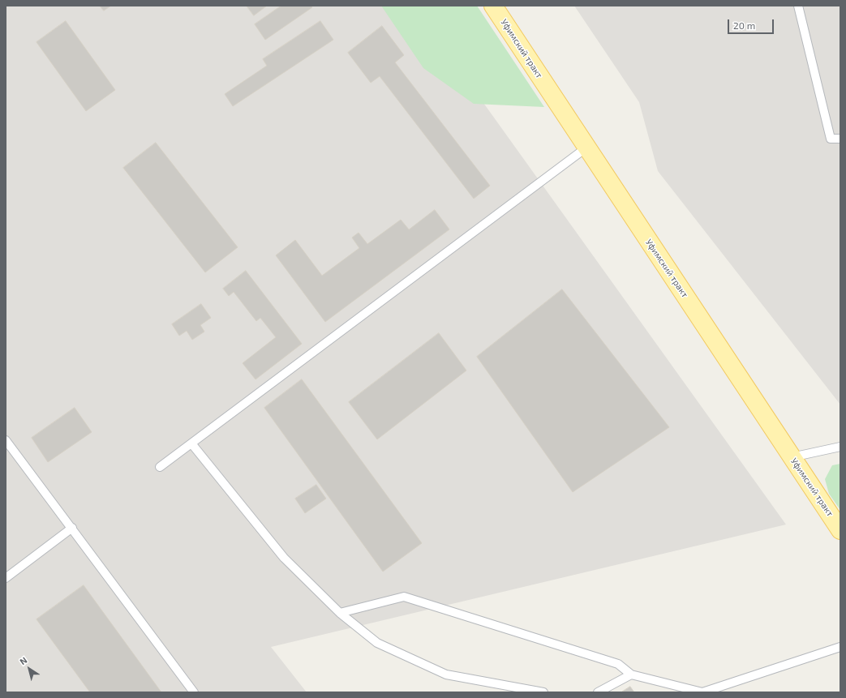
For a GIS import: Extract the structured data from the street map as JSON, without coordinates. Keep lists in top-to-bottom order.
{
  "streets": {
    "main road": ["Уфимский тракт"]
  },
  "scale_bar": "20 m",
  "north": "top left"
}
